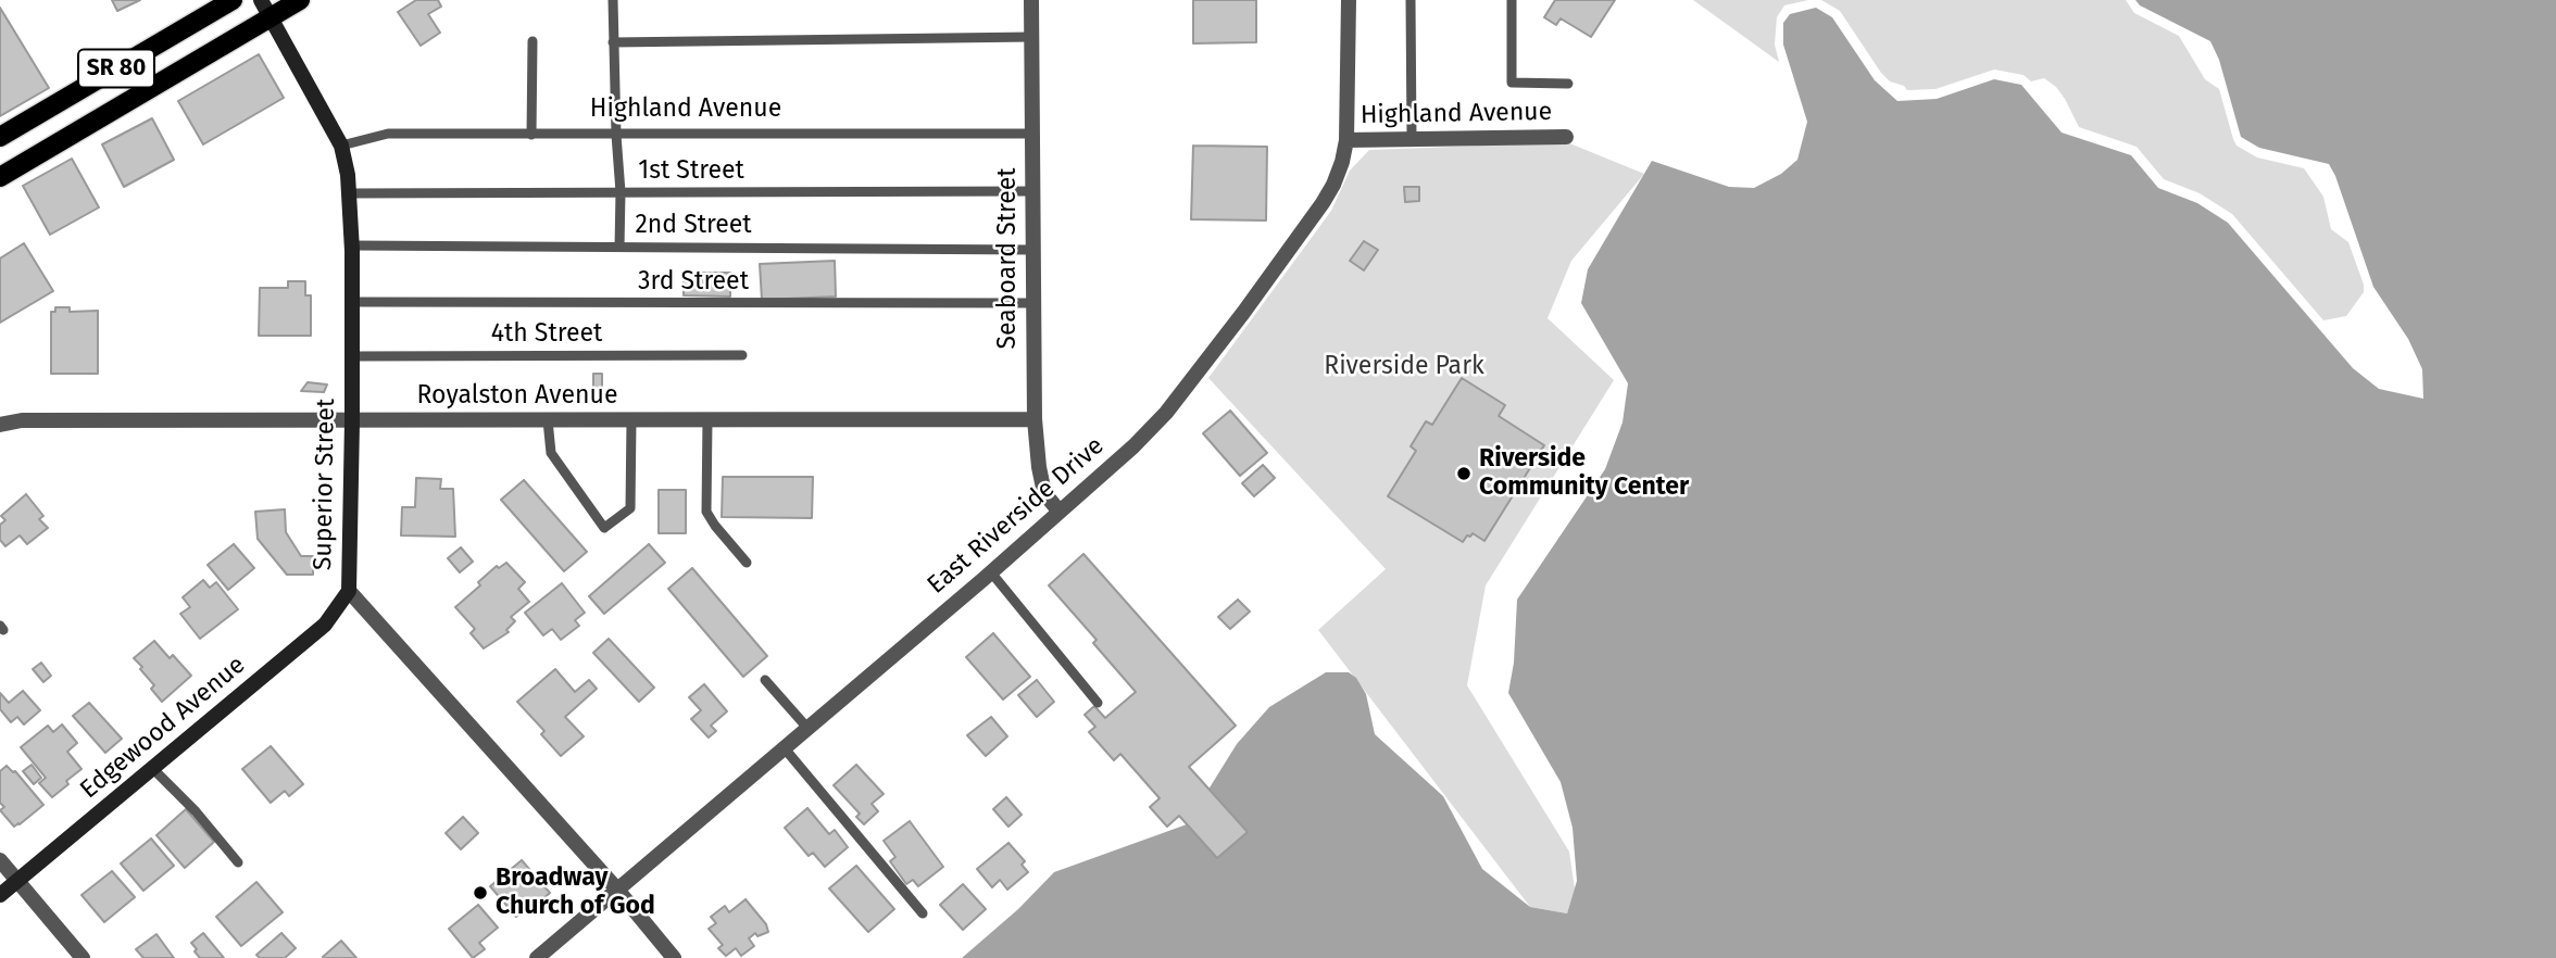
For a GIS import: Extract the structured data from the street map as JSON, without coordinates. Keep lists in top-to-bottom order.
{
  "streets": {
    "main road": ["SR 80"],
    "street": [
      "Highland Avenue",
      "Seaboard Street",
      "Royalston Avenue",
      "Superior Street",
      "East Riverside Drive",
      "Edgewood Avenue"
    ],
    "lane": [
      "1st Street",
      "2nd Street",
      "3rd Street",
      "4th Street"
    ]
  },
  "crossings": [
    ["SR 80", "Superior Street"],
    ["Highland Avenue", "Seaboard Street"],
    ["Highland Avenue", "Superior Street"],
    ["Highland Avenue", "East Riverside Drive"],
    ["1st Street", "Seaboard Street"],
    ["1st Street", "Superior Street"],
    ["2nd Street", "Seaboard Street"],
    ["2nd Street", "Superior Street"],
    ["Seaboard Street", "3rd Street"],
    ["Seaboard Street", "Royalston Avenue"],
    ["Seaboard Street", "East Riverside Drive"],
    ["3rd Street", "Superior Street"],
    ["4th Street", "Superior Street"],
    ["Royalston Avenue", "Superior Street"],
    ["Superior Street", "East Riverside Drive"],
    ["Superior Street", "Edgewood Avenue"]
  ],
  "parks": ["Riverside Park"],
  "places": ["Riverside Community Center", "Broadway Church of God"]
}
